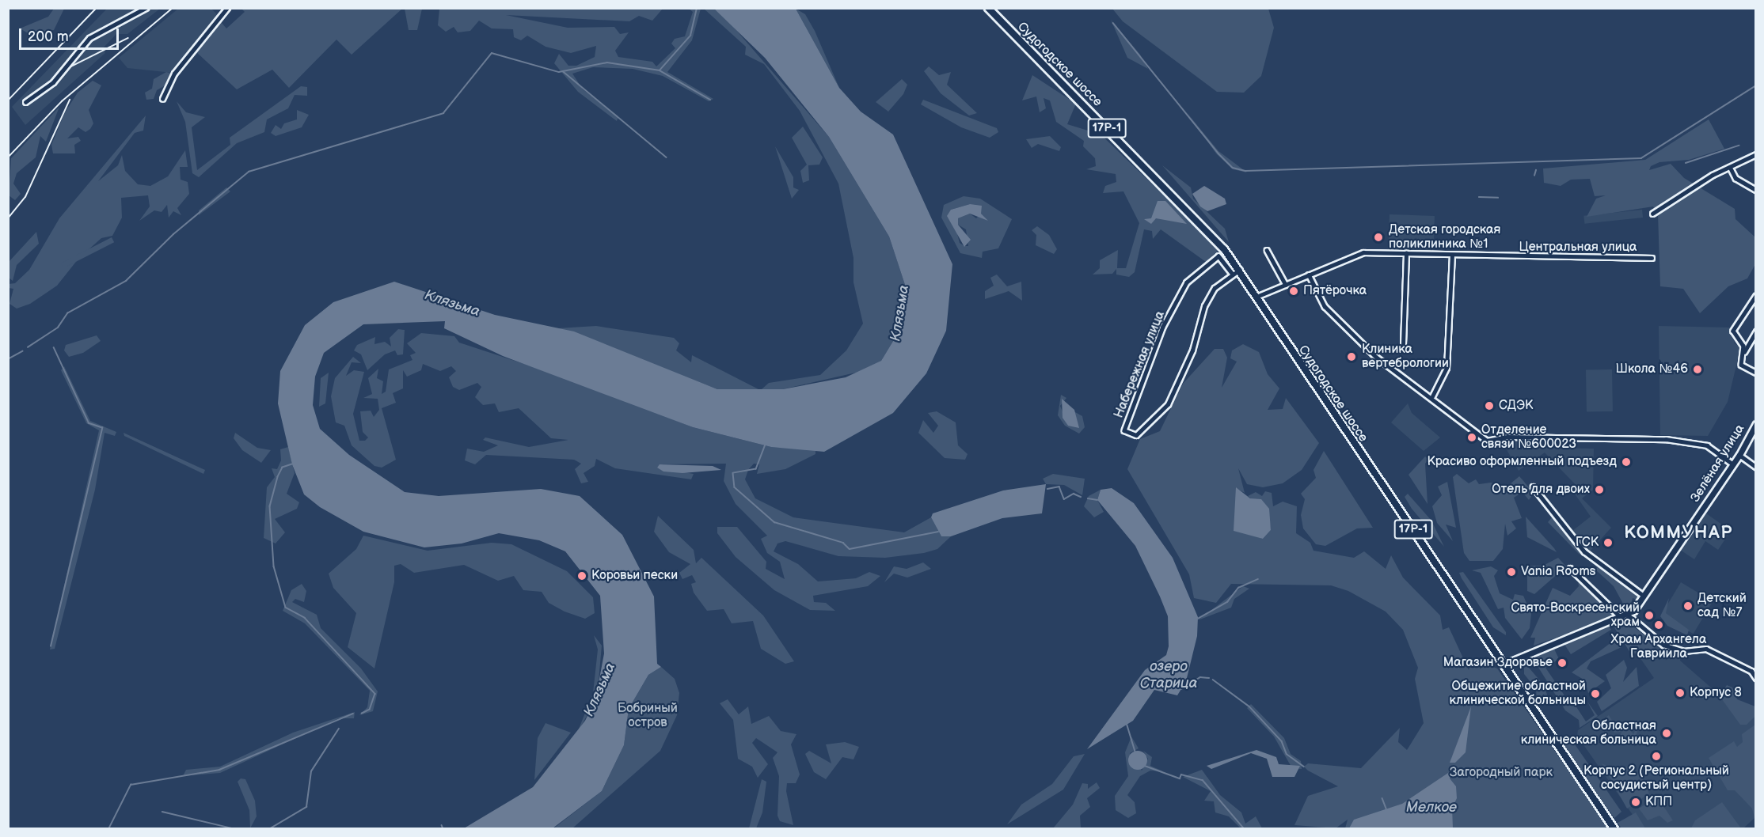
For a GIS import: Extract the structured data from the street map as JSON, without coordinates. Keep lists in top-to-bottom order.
{
  "streets": {
    "main road": ["Судогодское шоссе", "17Р-1"],
    "street": ["Центральная улица", "Набережная улица", "Зелёная улица"]
  },
  "crossings": [
    ["Судогодское шоссе", "Центральная улица"],
    ["Судогодское шоссе", "Набережная улица"],
    ["Судогодское шоссе", "Зелёная улица"]
  ],
  "districts": ["КОММУНАР"],
  "water": ["Клязьма", "озеро Старица", "Мелкое"],
  "parks": ["Бобриный остров", "Загородный парк"],
  "places": [
    "Детская городская поликлиника №1",
    "Пятёрочка",
    "Клиника вертебрологии",
    "Школа №46",
    "СДЭК",
    "Отделение связи №600023",
    "Красиво оформленный подъезд",
    "Отель для двоих",
    "ГСК",
    "Vania Rooms",
    "Коровьи пески",
    "Детский сад №7",
    "Свято-Воскресенский храм",
    "Храм Архангела Гавриила",
    "Магазин Здоровье",
    "Корпус 8",
    "Общежитие областной клинической больницы",
    "Областная клиническая больница",
    "Корпус 2 (Региональный сосудистый центр)",
    "КПП"
  ],
  "scale_bar": "200 m"
}
